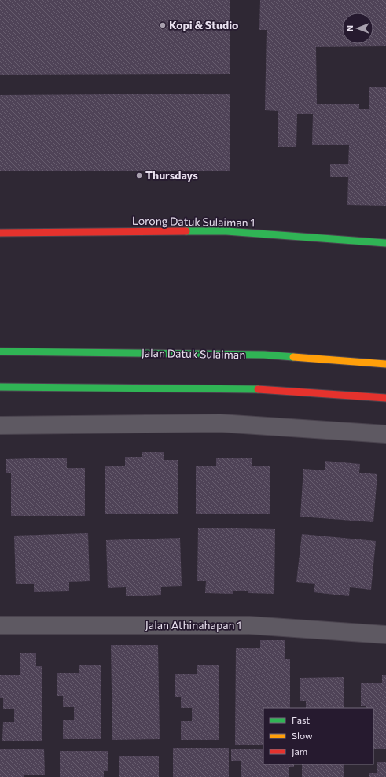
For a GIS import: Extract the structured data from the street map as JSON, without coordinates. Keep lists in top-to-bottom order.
{
  "streets": {
    "main road": ["Lorong Datuk Sulaiman 1", "Jalan Datuk Sulaiman"],
    "street": ["Jalan Athinahapan 1"]
  },
  "places": ["Kopi & Studio", "Thursdays"],
  "legend": ["Fast", "Slow", "Jam"],
  "north": "left"
}
